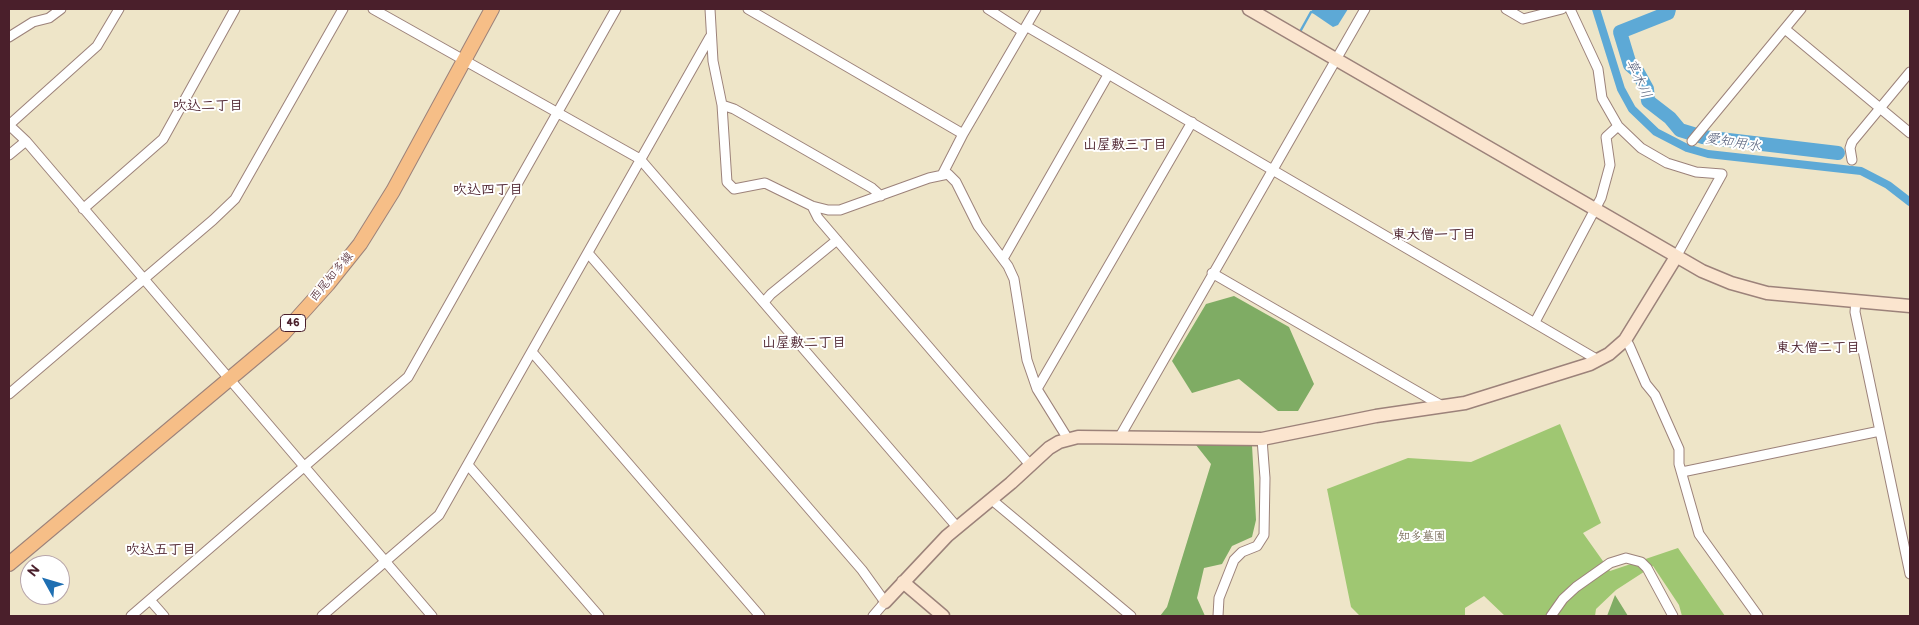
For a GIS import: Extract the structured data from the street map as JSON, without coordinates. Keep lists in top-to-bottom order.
{
  "streets": {
    "main road": ["西尾知多線", "46"]
  },
  "districts": [
    "吹込二丁目",
    "山屋敷三丁目",
    "吹込四丁目",
    "東大僧一丁目",
    "山屋敷二丁目",
    "東大僧二丁目",
    "吹込五丁目"
  ],
  "water": ["草木川", "愛知用水"],
  "parks": ["知多墓園"],
  "north": "top left"
}
